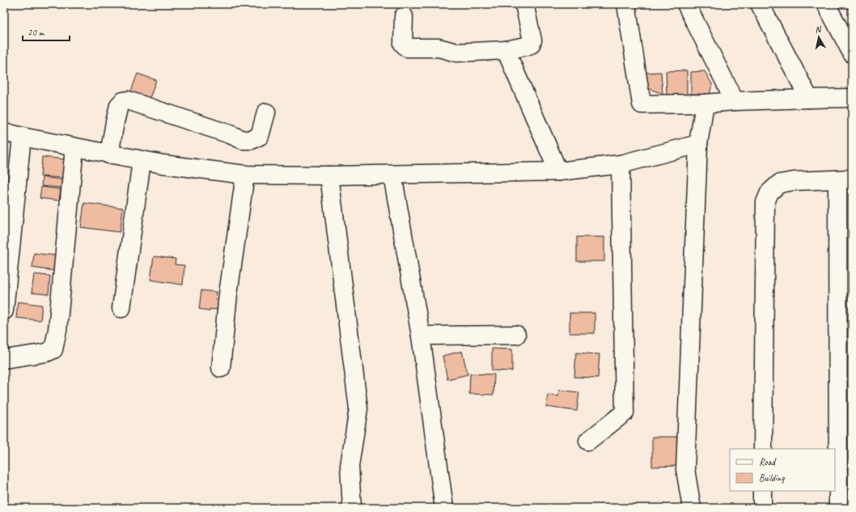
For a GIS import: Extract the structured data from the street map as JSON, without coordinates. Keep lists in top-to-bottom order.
{
  "legend": ["Road", "Building"],
  "scale_bar": "20 m",
  "north": "top"
}
